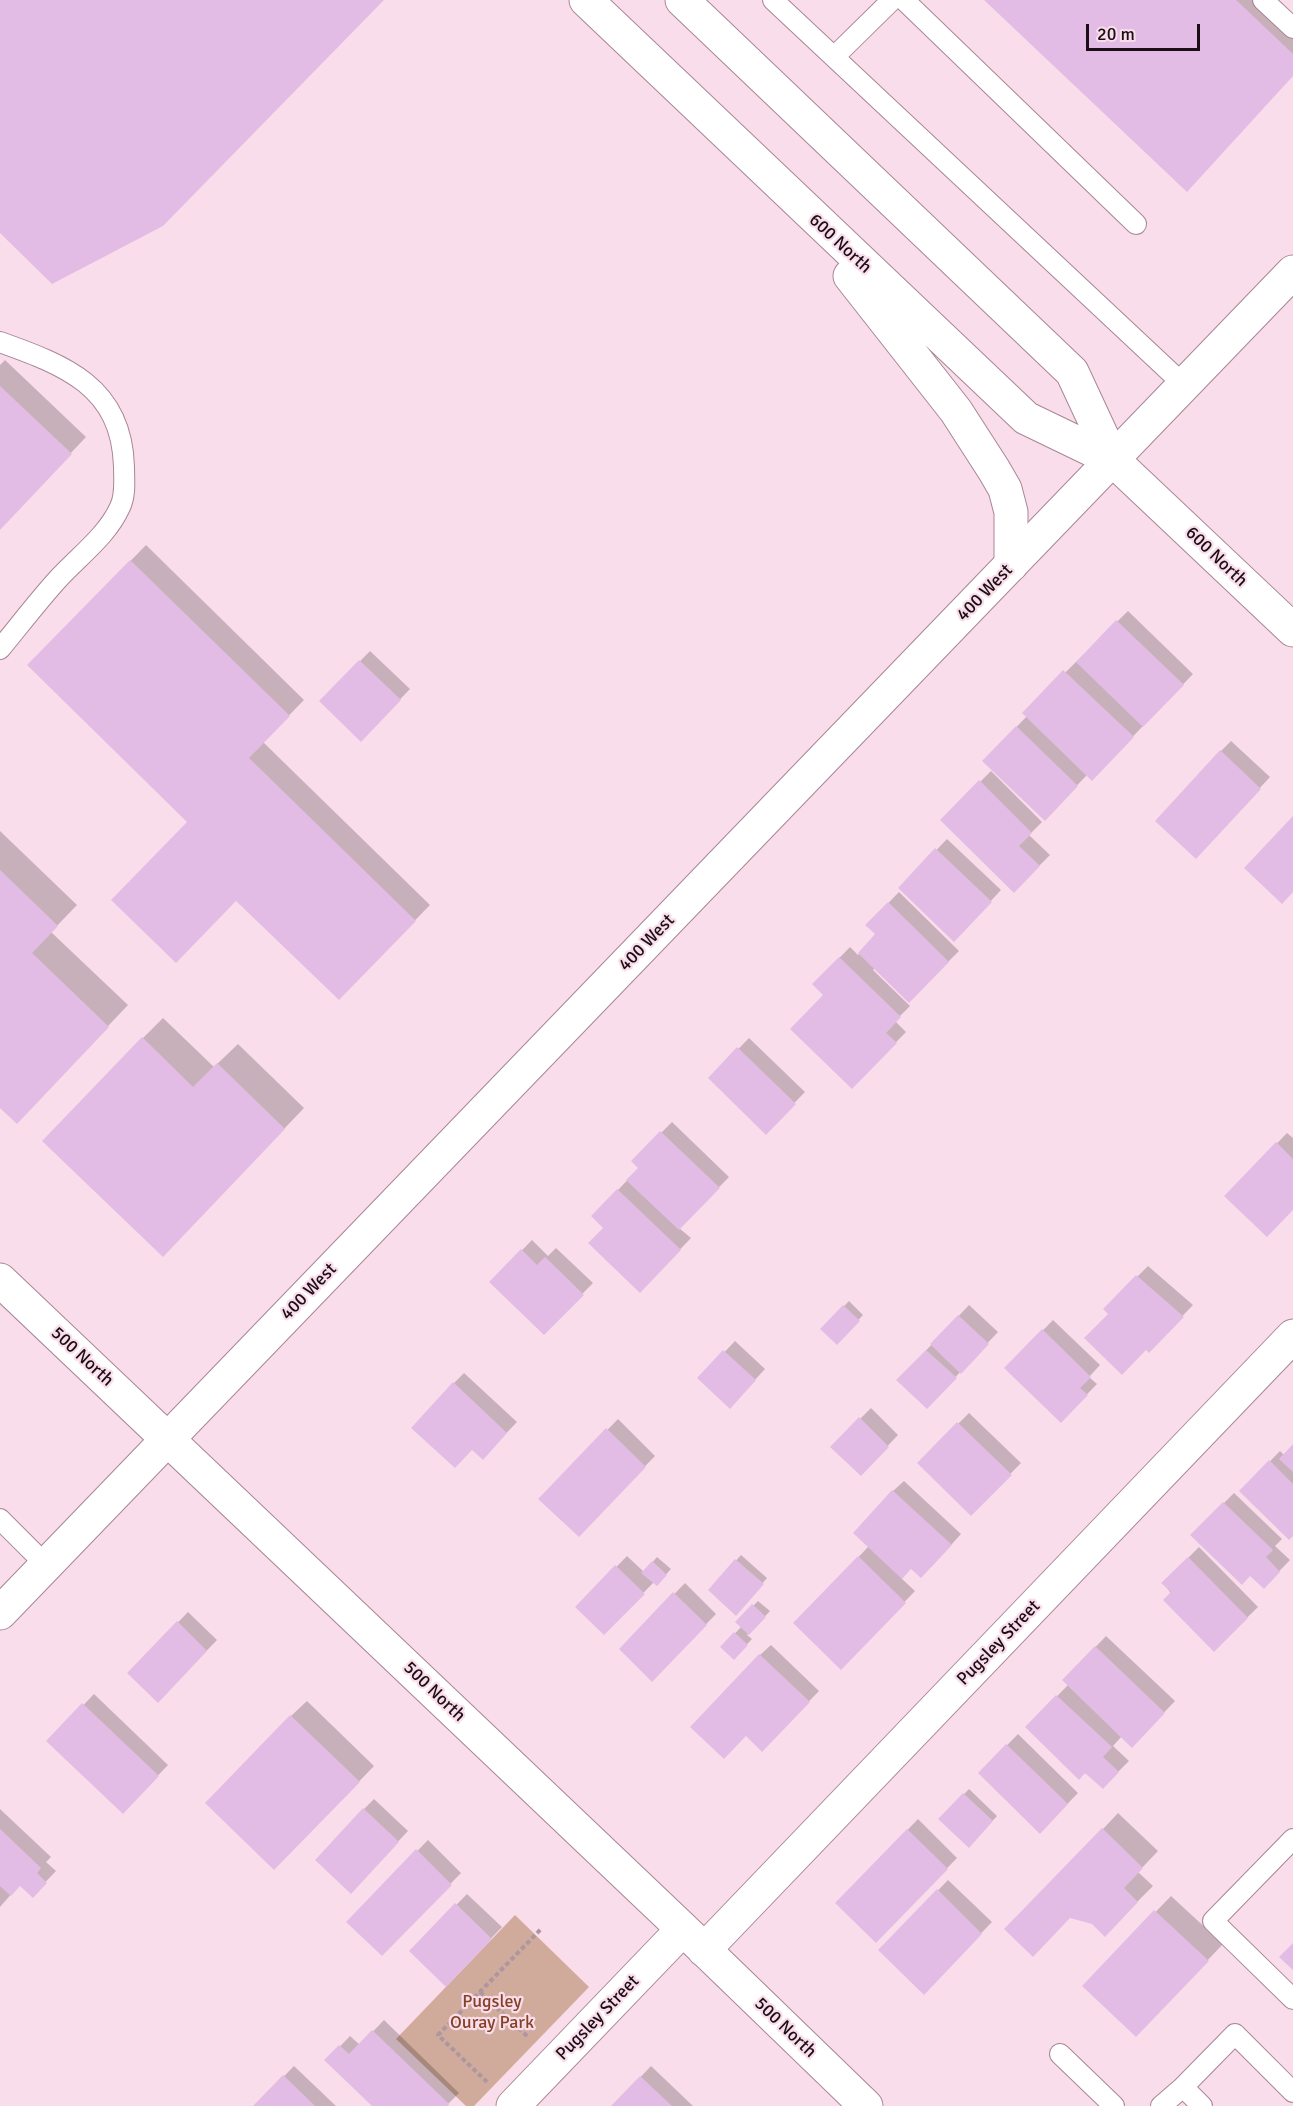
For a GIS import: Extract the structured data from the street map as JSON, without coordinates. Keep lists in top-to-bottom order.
{
  "streets": {
    "street": [
      "600 North",
      "400 West",
      "500 North",
      "Pugsley Street"
    ]
  },
  "crossings": [
    ["600 North", "400 West"],
    ["400 West", "500 North"],
    ["500 North", "Pugsley Street"]
  ],
  "parks": ["Pugsley Ouray Park"],
  "scale_bar": "20 m"
}
